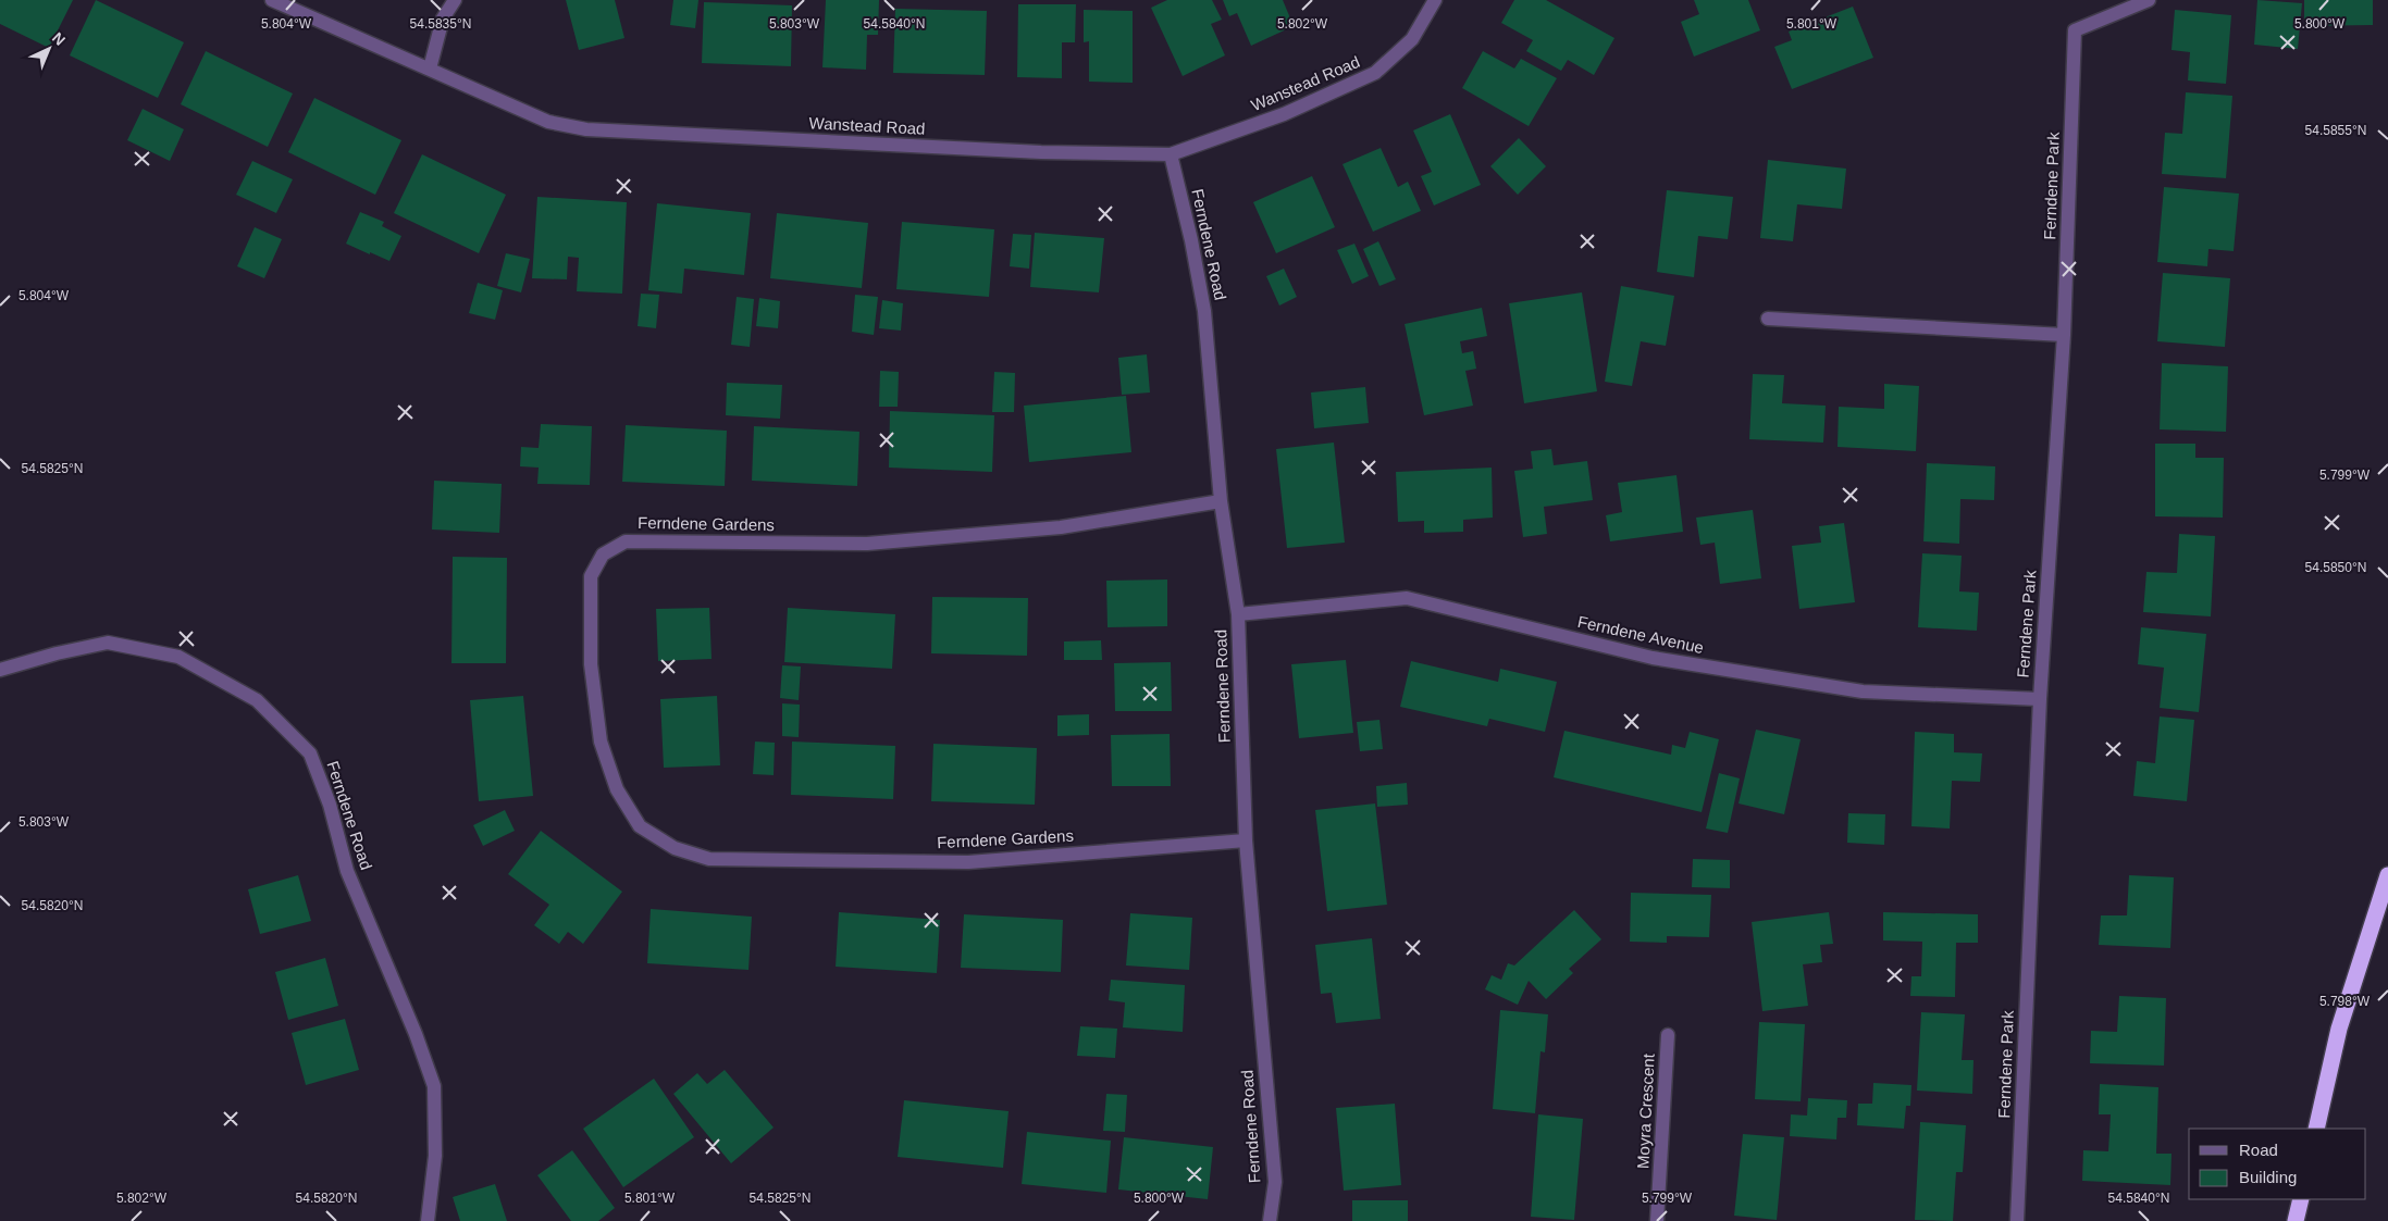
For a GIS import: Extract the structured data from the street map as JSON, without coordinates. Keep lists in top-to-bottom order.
{
  "streets": {
    "street": [
      "Wanstead Road",
      "Ferndene Park",
      "Ferndene Road",
      "Ferndene Gardens",
      "Ferndene Avenue",
      "Moyra Crescent"
    ]
  },
  "crossings": [
    ["Wanstead Road", "Ferndene Road"],
    ["Ferndene Park", "Ferndene Avenue"],
    ["Ferndene Road", "Ferndene Gardens"],
    ["Ferndene Road", "Ferndene Avenue"]
  ],
  "legend": ["Road", "Building"],
  "north": "top right",
  "coordinates": [
    "54.5835°N",
    "54.5840°N",
    "5.804°W",
    "5.803°W",
    "5.802°W",
    "5.801°W",
    "5.800°W",
    "54.5855°N",
    "54.5825°N",
    "5.799°W",
    "54.5850°N",
    "54.5820°N",
    "5.798°W"
  ]
}
